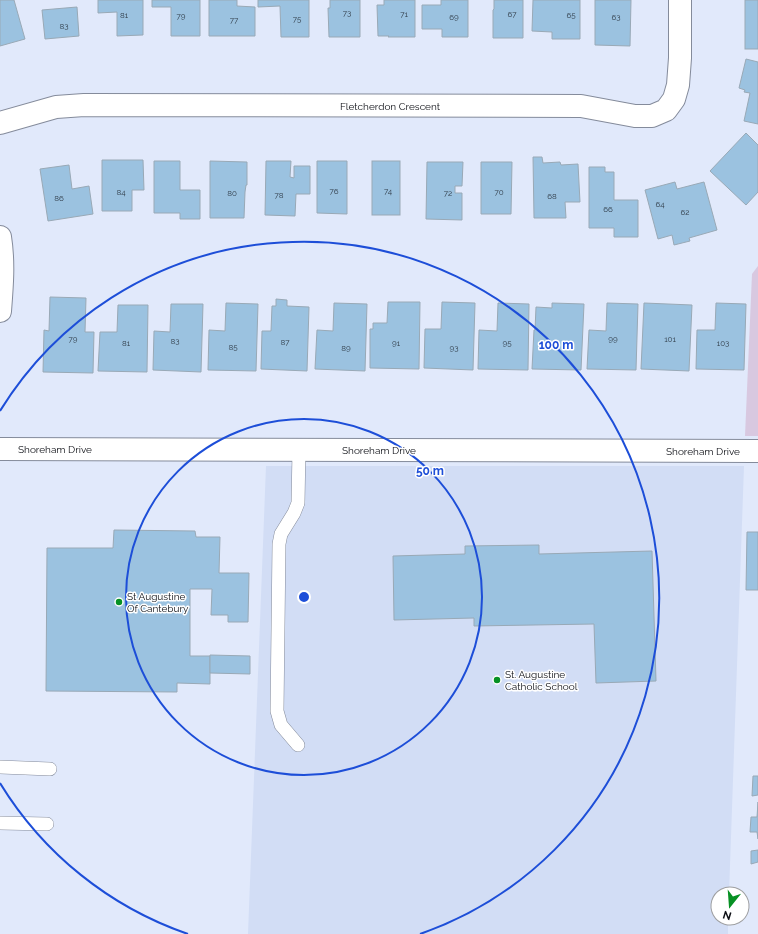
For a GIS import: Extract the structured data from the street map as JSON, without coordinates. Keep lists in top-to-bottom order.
{
  "streets": {
    "street": ["Fletcherdon Crescent", "Shoreham Drive"]
  },
  "places": ["St Augustine Of Cantebury", "St. Augustine Catholic School"],
  "house_numbers": [
    "73",
    "71",
    "67",
    "81",
    "65",
    "79",
    "69",
    "63",
    "75",
    "77",
    "83",
    "76",
    "74",
    "84",
    "70",
    "80",
    "72",
    "78",
    "68",
    "86",
    "64",
    "66",
    "62",
    "79",
    "99",
    "101",
    "83",
    "87",
    "81",
    "91",
    "95",
    "103",
    "85",
    "89",
    "93"
  ],
  "north": "bottom",
  "rings": ["100 m", "50 m"]
}
